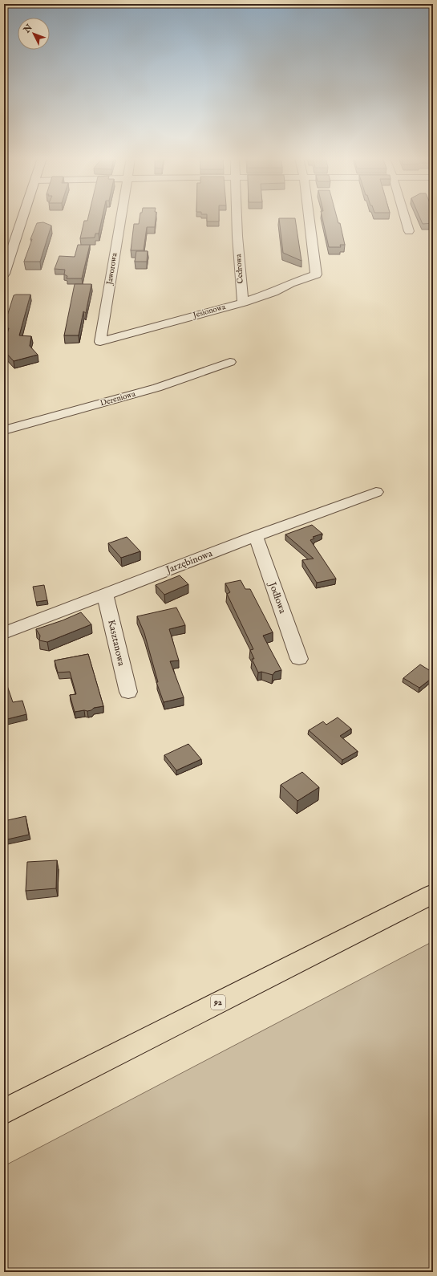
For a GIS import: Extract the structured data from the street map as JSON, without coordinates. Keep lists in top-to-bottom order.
{
  "streets": {
    "main road": ["92"],
    "street": [
      "Jaworowa",
      "Cedrowa",
      "Jesionowa",
      "Dereniowa",
      "Jarzębinowa",
      "Jodłowa",
      "Kasztanowa"
    ]
  },
  "crossings": [
    ["Jaworowa", "Jesionowa"],
    ["Cedrowa", "Jesionowa"],
    ["Jarzębinowa", "Jodłowa"],
    ["Jarzębinowa", "Kasztanowa"]
  ],
  "north": "top left"
}
